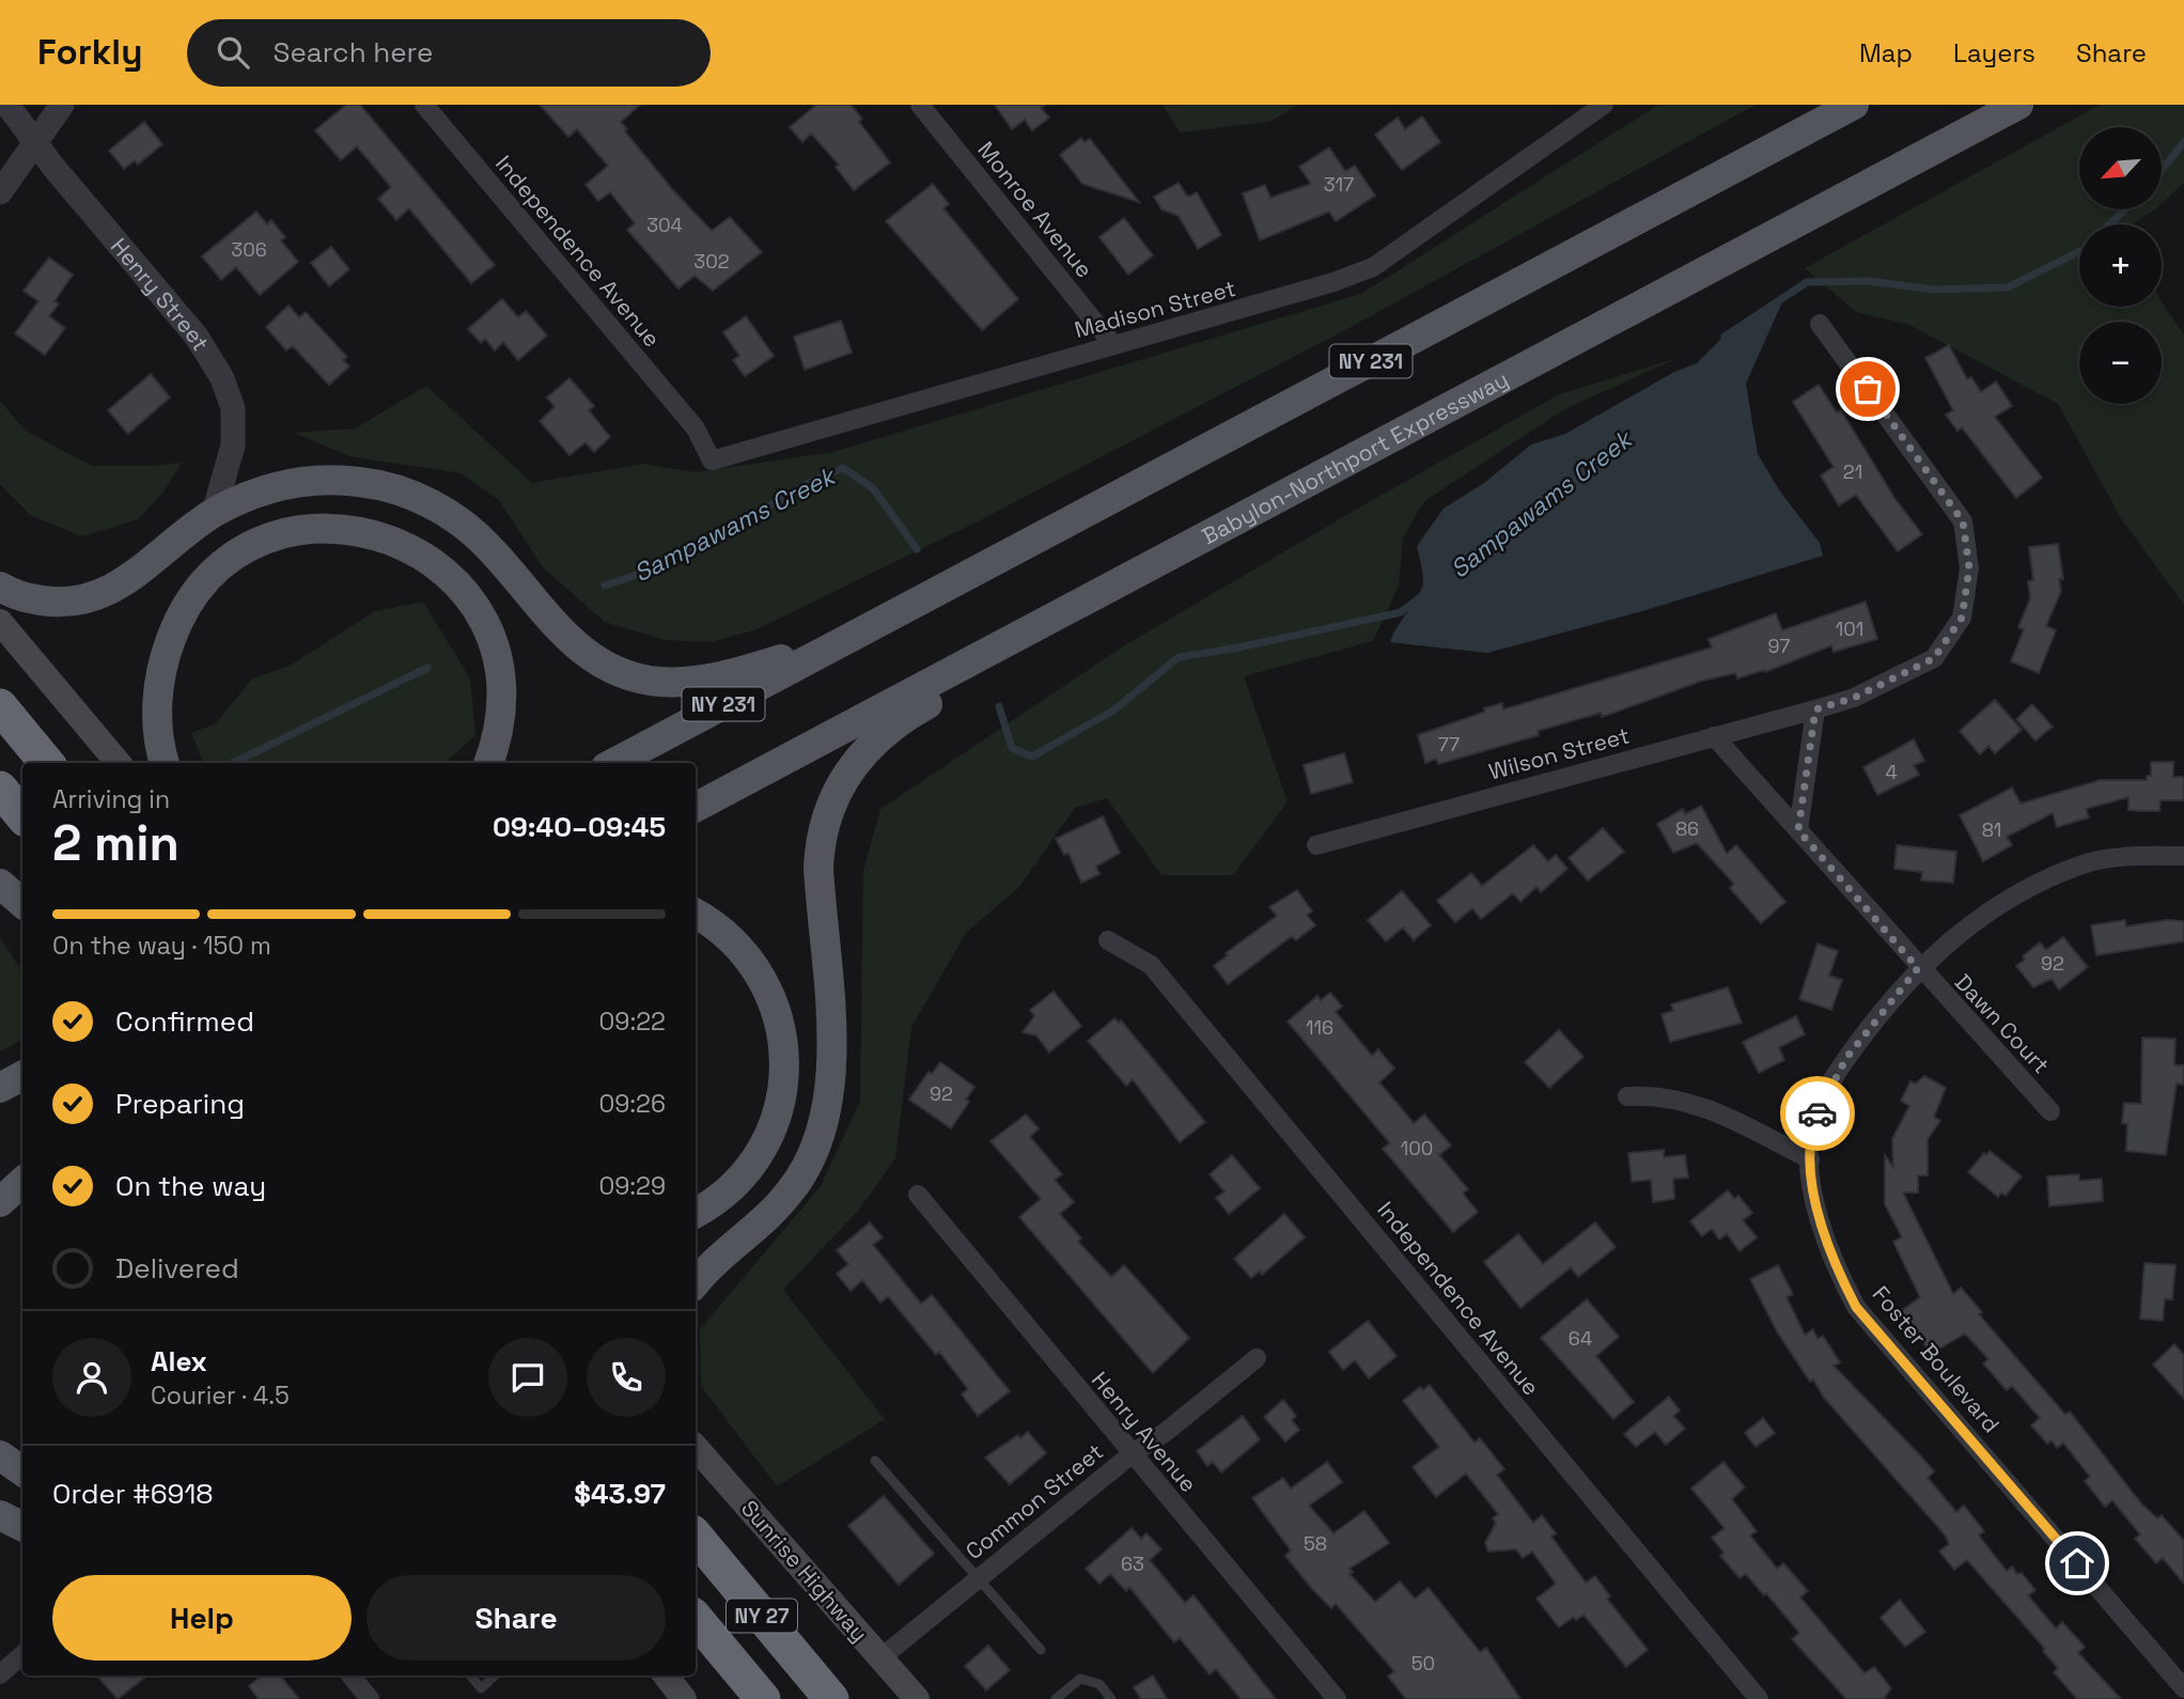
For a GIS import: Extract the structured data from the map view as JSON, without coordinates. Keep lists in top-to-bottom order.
{
  "streets": {
    "highway": ["NY 27"],
    "main road": ["NY 231", "Babylon-Northport Expressway", "Sunrise Highway"],
    "street": [
      "Monroe Avenue",
      "Independence Avenue",
      "Henry Street",
      "Madison Street",
      "Wilson Street",
      "Dawn Court",
      "Foster Boulevard",
      "Henry Avenue",
      "Common Street"
    ]
  },
  "crossings": [
    ["Monroe Avenue", "Madison Street"],
    ["Independence Avenue", "Madison Street"],
    ["Wilson Street", "Dawn Court"],
    ["Dawn Court", "Foster Boulevard"],
    ["Henry Avenue", "Common Street"],
    ["Common Street", "Sunrise Highway"]
  ],
  "water": ["Sampawams Creek"],
  "house_numbers": [
    "317",
    "304",
    "306",
    "302",
    "21",
    "101",
    "97",
    "77",
    "4",
    "86",
    "81",
    "92",
    "116",
    "92",
    "100",
    "64",
    "58",
    "63",
    "50"
  ],
  "north": "bottom left",
  "page": {
    "header": "Forkly",
    "search": "Search here",
    "nav": ["Map", "Layers", "Share"],
    "map_buttons": ["+", "−"],
    "heading": ["2 min", "Arriving in", "09:40–09:45"],
    "panel": [
      "Alex",
      "Courier · 4.5",
      "Order #6918",
      "$43.97"
    ],
    "bar": "On the way · 150 m",
    "list": [
      ["Confirmed", "09:22"],
      ["Preparing", "09:26"],
      ["On the way", "09:29"],
      "Delivered"
    ],
    "buttons": ["Help", "Share"]
  }
}
